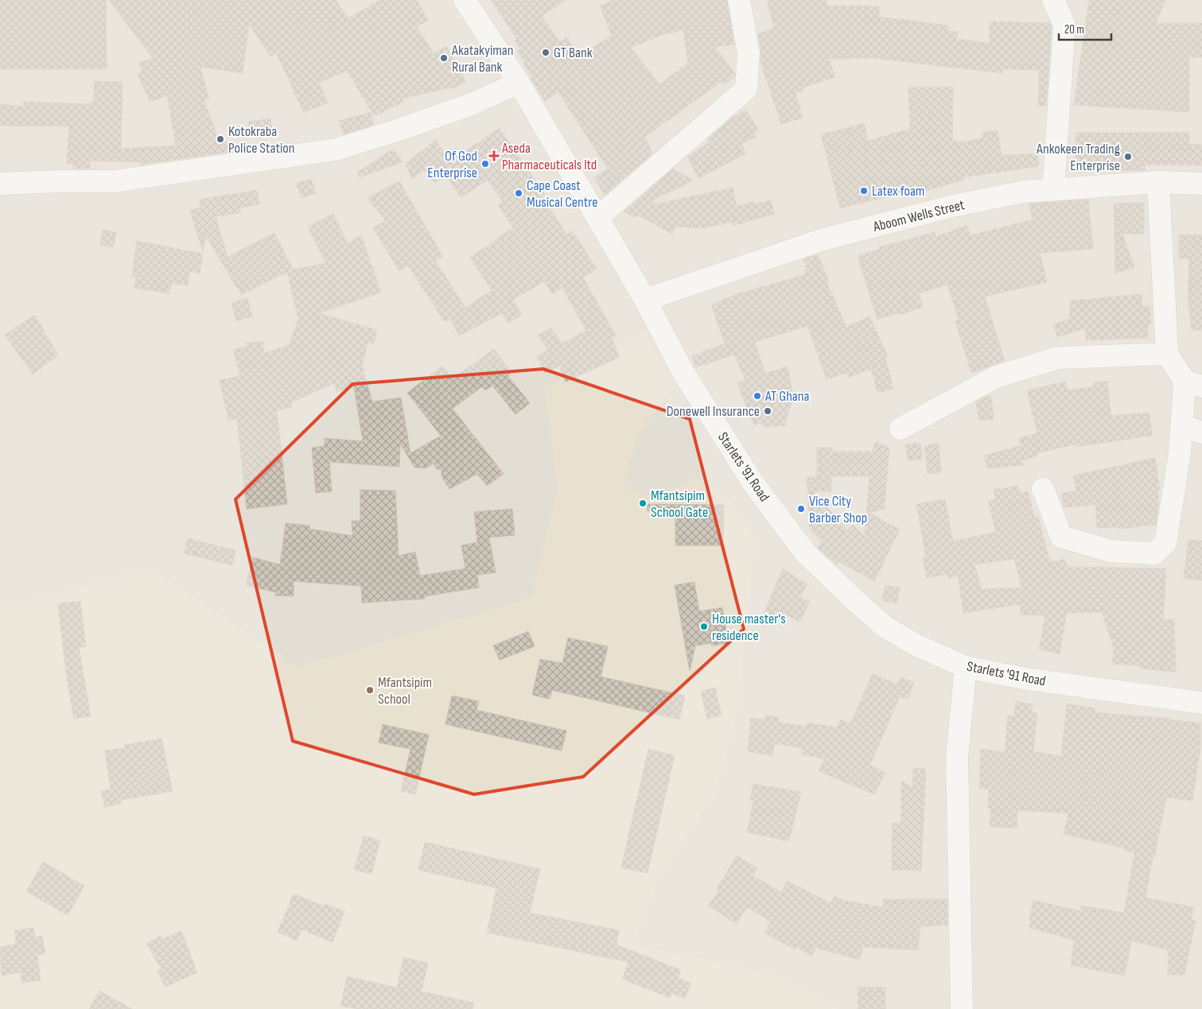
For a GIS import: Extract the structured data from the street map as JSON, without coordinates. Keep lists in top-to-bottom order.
{
  "streets": {
    "street": ["Aboom Wells Street", "Starlets '91 Road"]
  },
  "crossings": [
    ["Aboom Wells Street", "Starlets '91 Road"]
  ],
  "places": {
    "other": [
      "GT Bank",
      "Akatakyiman Rural Bank",
      "Kotokraba Police Station",
      "Ankokeen Trading Enterprise",
      "Of God Enterprise",
      "Latex foam",
      "Cape Coast Musical Centre",
      "AT Ghana",
      "Donewell Insurance",
      "Mfantsipim School Gate",
      "Vice City Barber Shop",
      "House master's residence",
      "Mfantsipim School"
    ],
    "health": ["Aseda Pharmaceuticals ltd"]
  },
  "scale_bar": "20 m"
}
